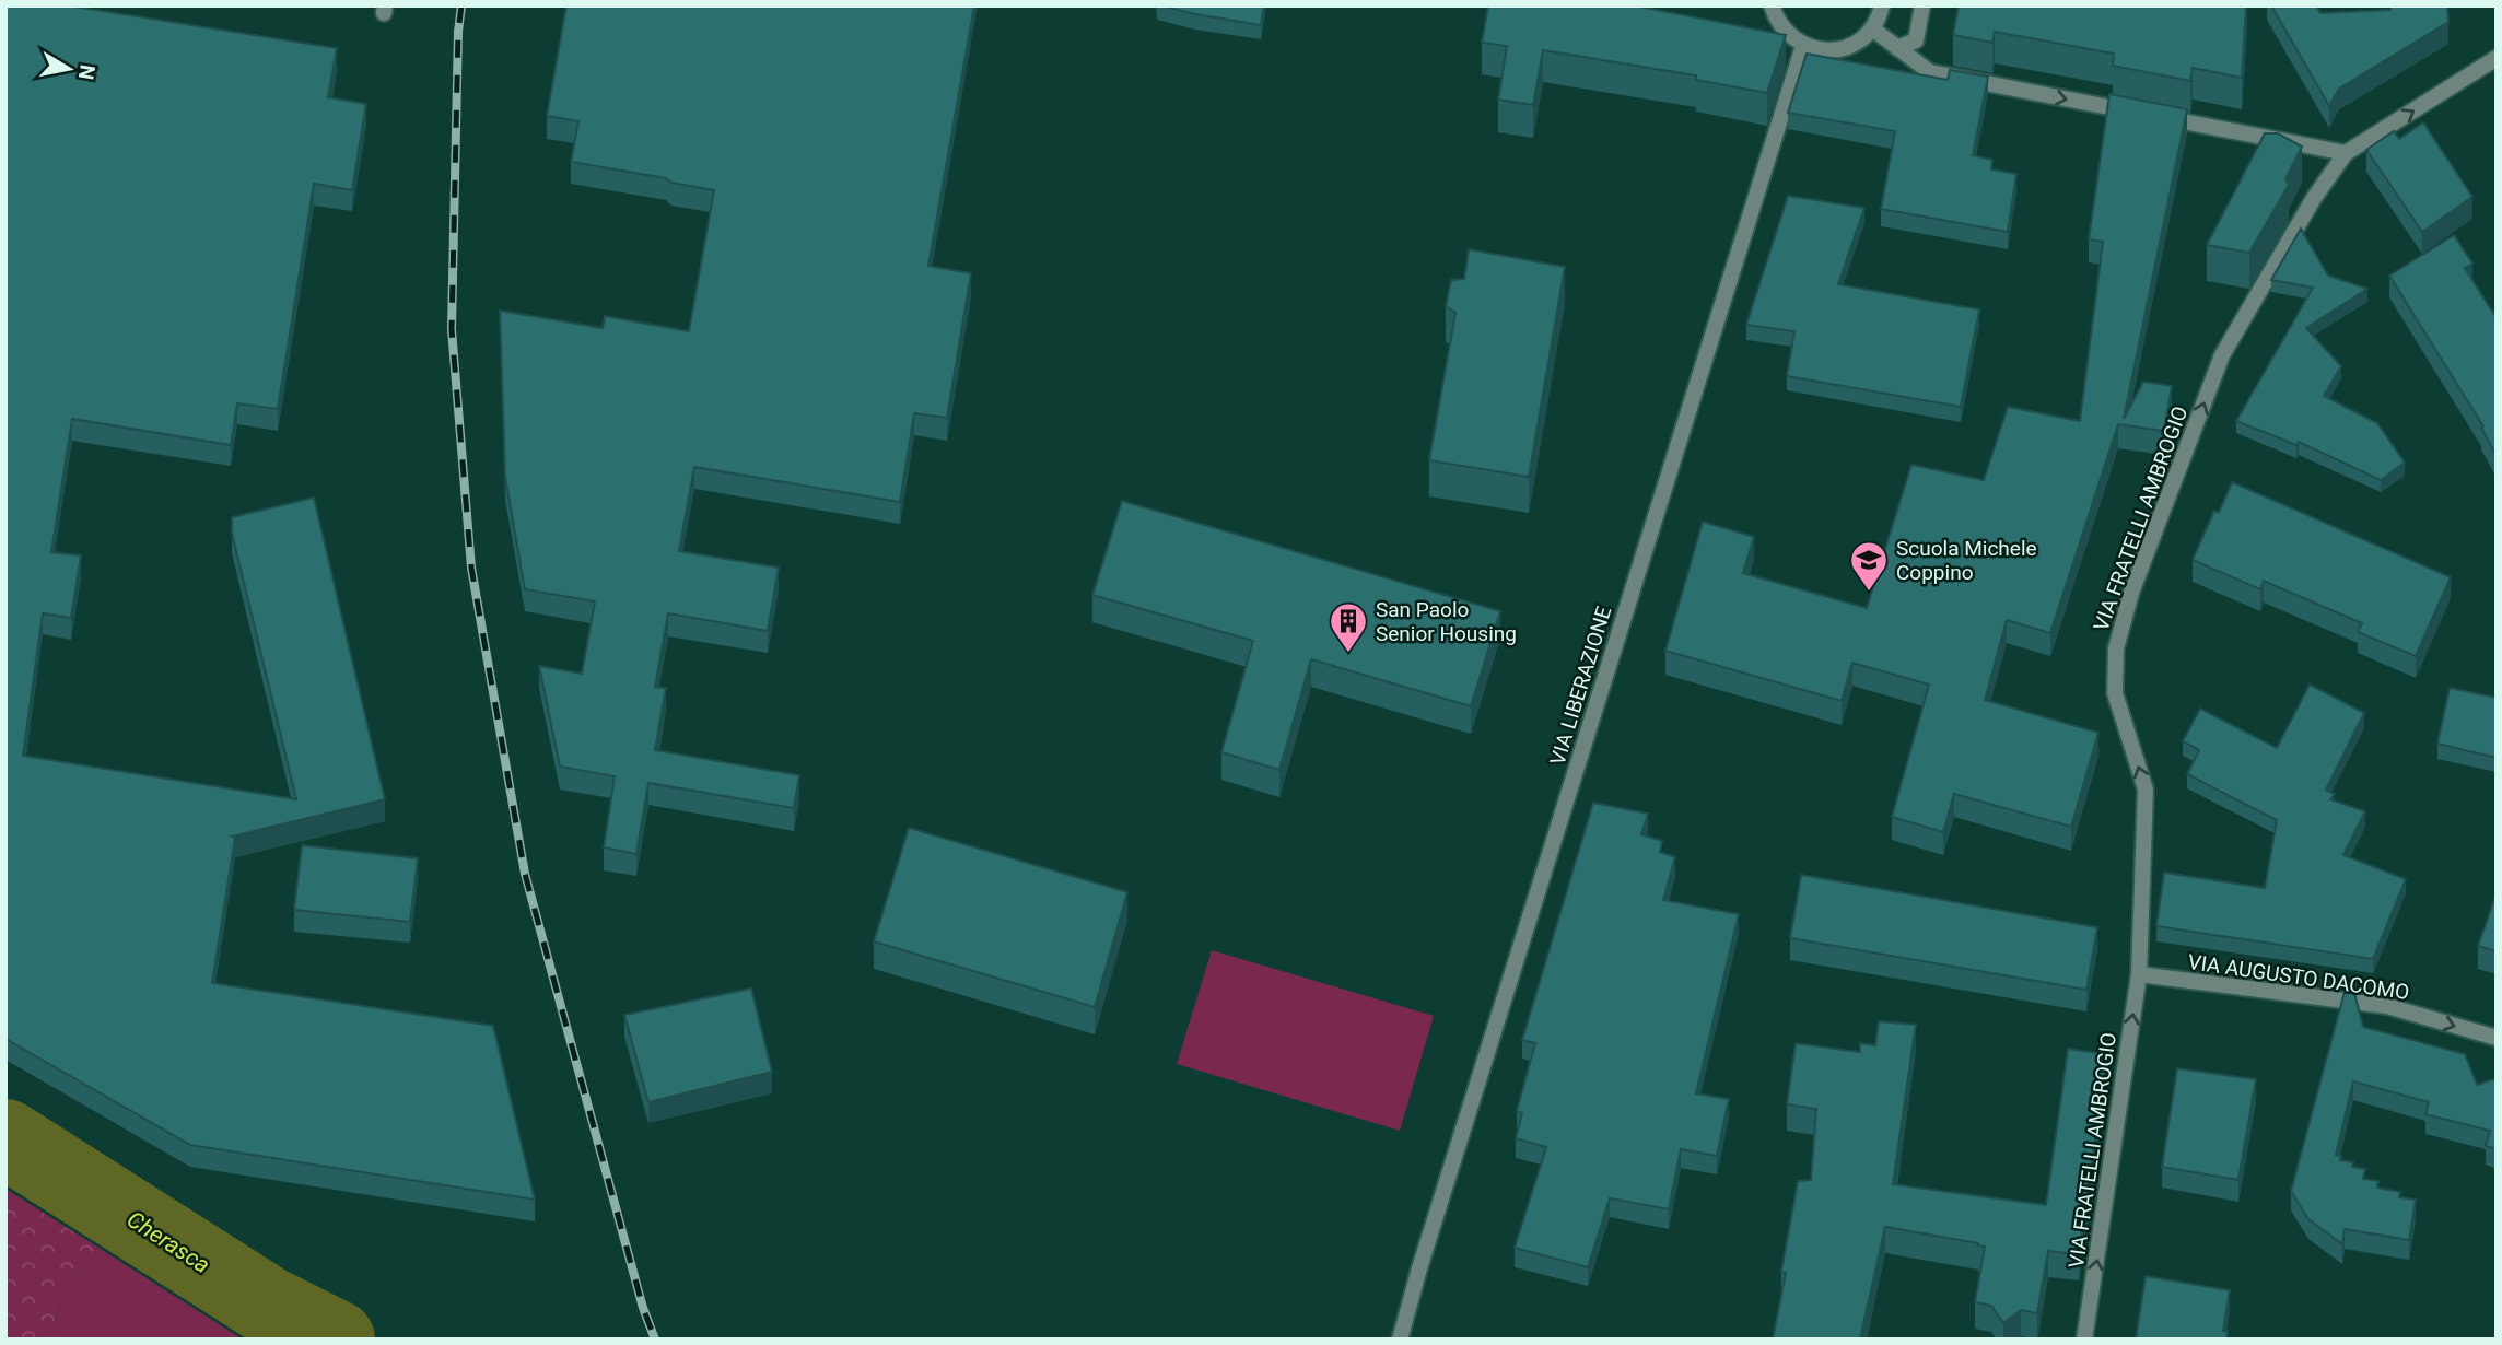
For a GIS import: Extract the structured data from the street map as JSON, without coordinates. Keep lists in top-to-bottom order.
{
  "streets": {
    "street": ["VIA FRATELLI AMBROGIO", "VIA LIBERAZIONE", "VIA AUGUSTO DACOMO"]
  },
  "crossings": [
    ["VIA FRATELLI AMBROGIO", "VIA AUGUSTO DACOMO"]
  ],
  "one_way": ["VIA FRATELLI AMBROGIO", "VIA AUGUSTO DACOMO"],
  "water": ["Cherasca"],
  "places": {
    "school or university": ["Scuola Michele Coppino"],
    "building": ["San Paolo Senior Housing"]
  },
  "north": "right"
}
